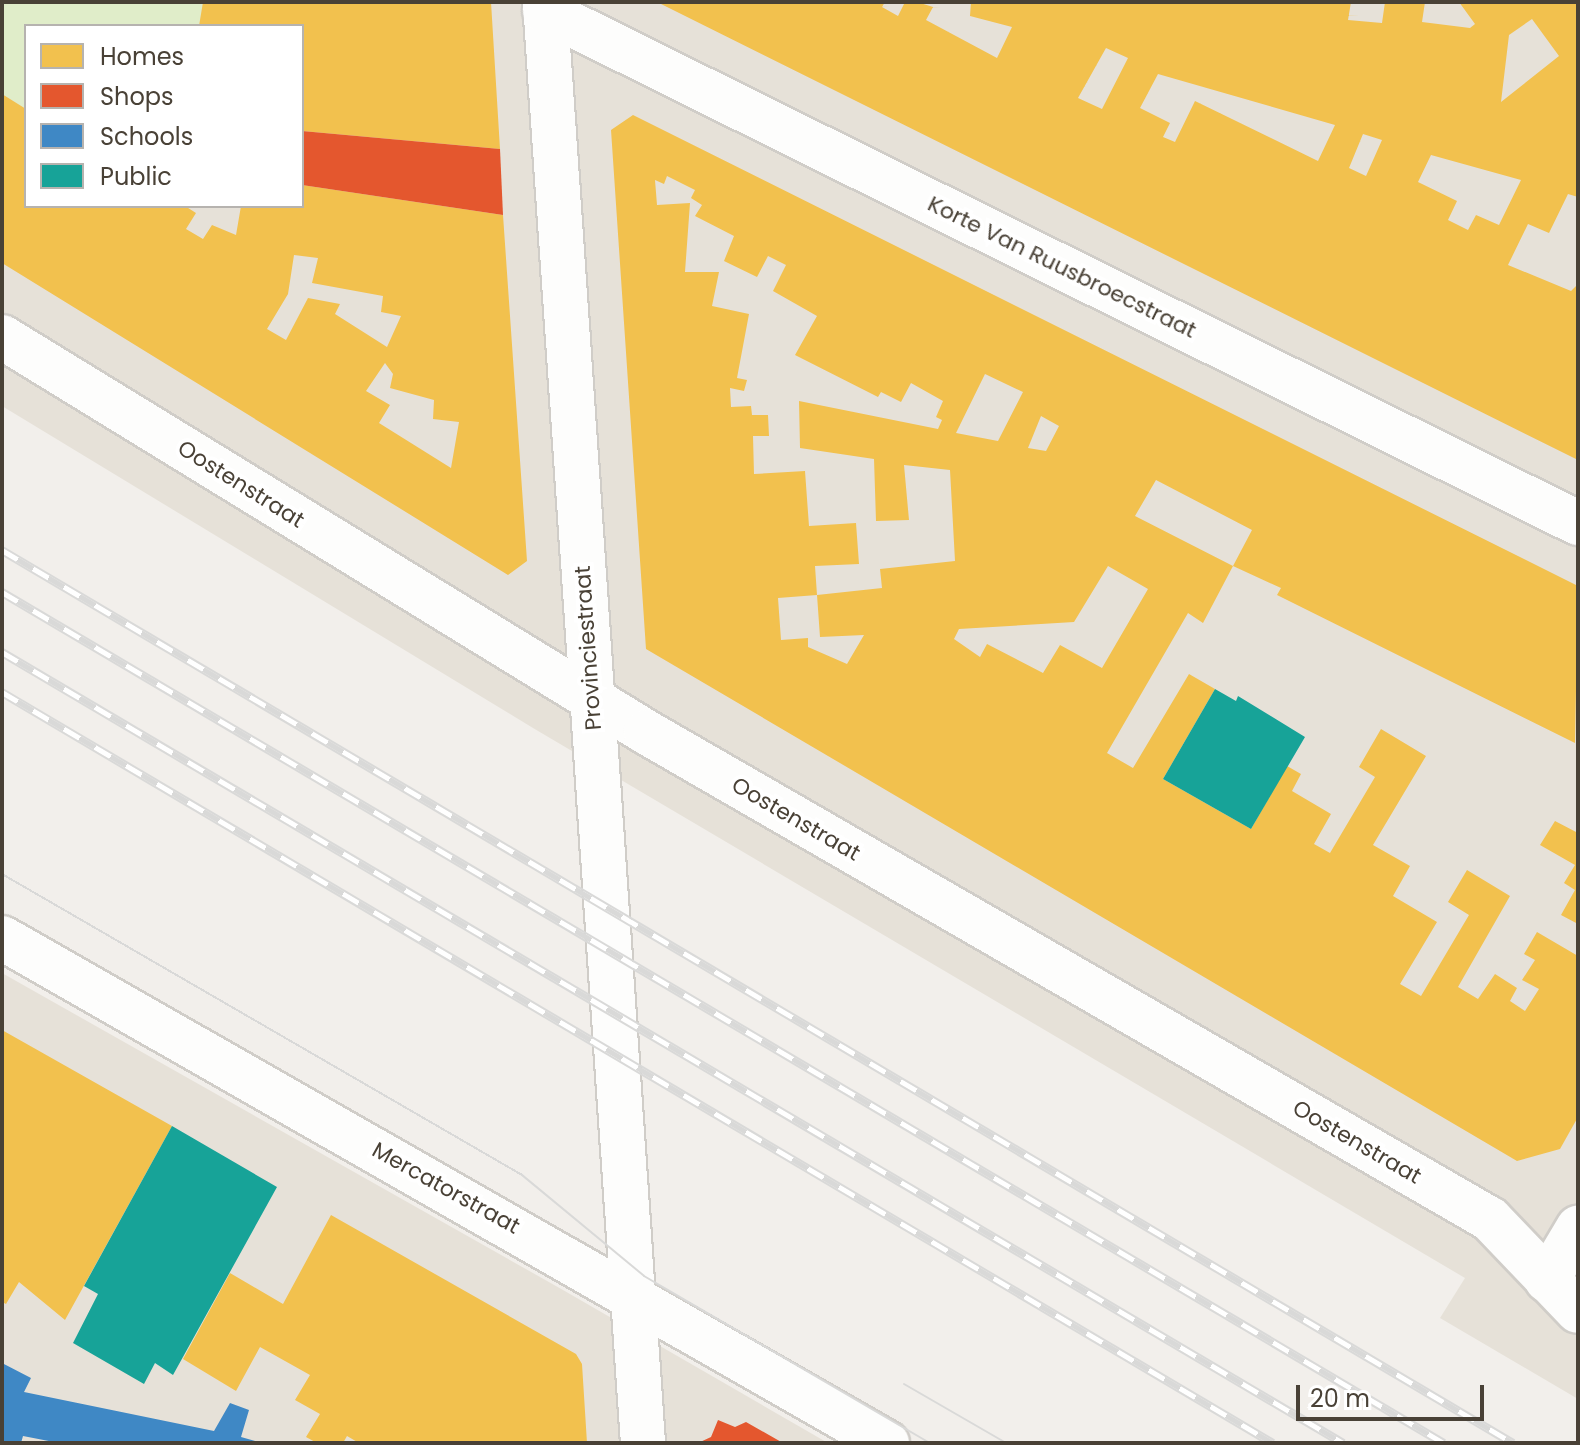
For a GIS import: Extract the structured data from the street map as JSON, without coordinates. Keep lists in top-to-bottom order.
{
  "streets": {
    "street": [
      "Korte Van Ruusbroecstraat",
      "Oostenstraat",
      "Provinciestraat",
      "Mercatorstraat"
    ]
  },
  "crossings": [
    ["Korte Van Ruusbroecstraat", "Provinciestraat"],
    ["Oostenstraat", "Provinciestraat"],
    ["Provinciestraat", "Mercatorstraat"]
  ],
  "legend": [
    "Homes",
    "Shops",
    "Schools",
    "Public"
  ],
  "scale_bar": "20 m"
}
